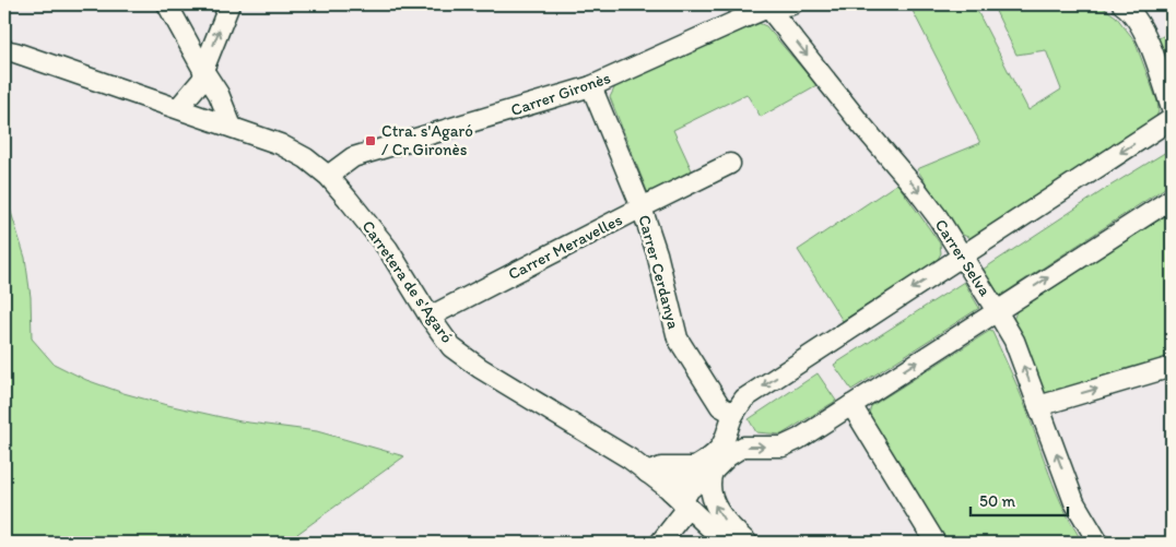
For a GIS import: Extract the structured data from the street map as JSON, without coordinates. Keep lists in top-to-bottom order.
{
  "streets": {
    "street": [
      "Carrer Gironès",
      "Carrer Meravelles",
      "Carrer Selva",
      "Carrer Cerdanya",
      "Carretera de s'Agaró"
    ]
  },
  "crossings": [
    ["Carrer Gironès", "Carrer Selva"],
    ["Carrer Gironès", "Carrer Cerdanya"],
    ["Carrer Gironès", "Carretera de s'Agaró"],
    ["Carrer Meravelles", "Carrer Cerdanya"],
    ["Carrer Meravelles", "Carretera de s'Agaró"]
  ],
  "places": {
    "transit": ["Ctra. s'Agaró / Cr Gironès"]
  },
  "scale_bar": "50 m"
}
